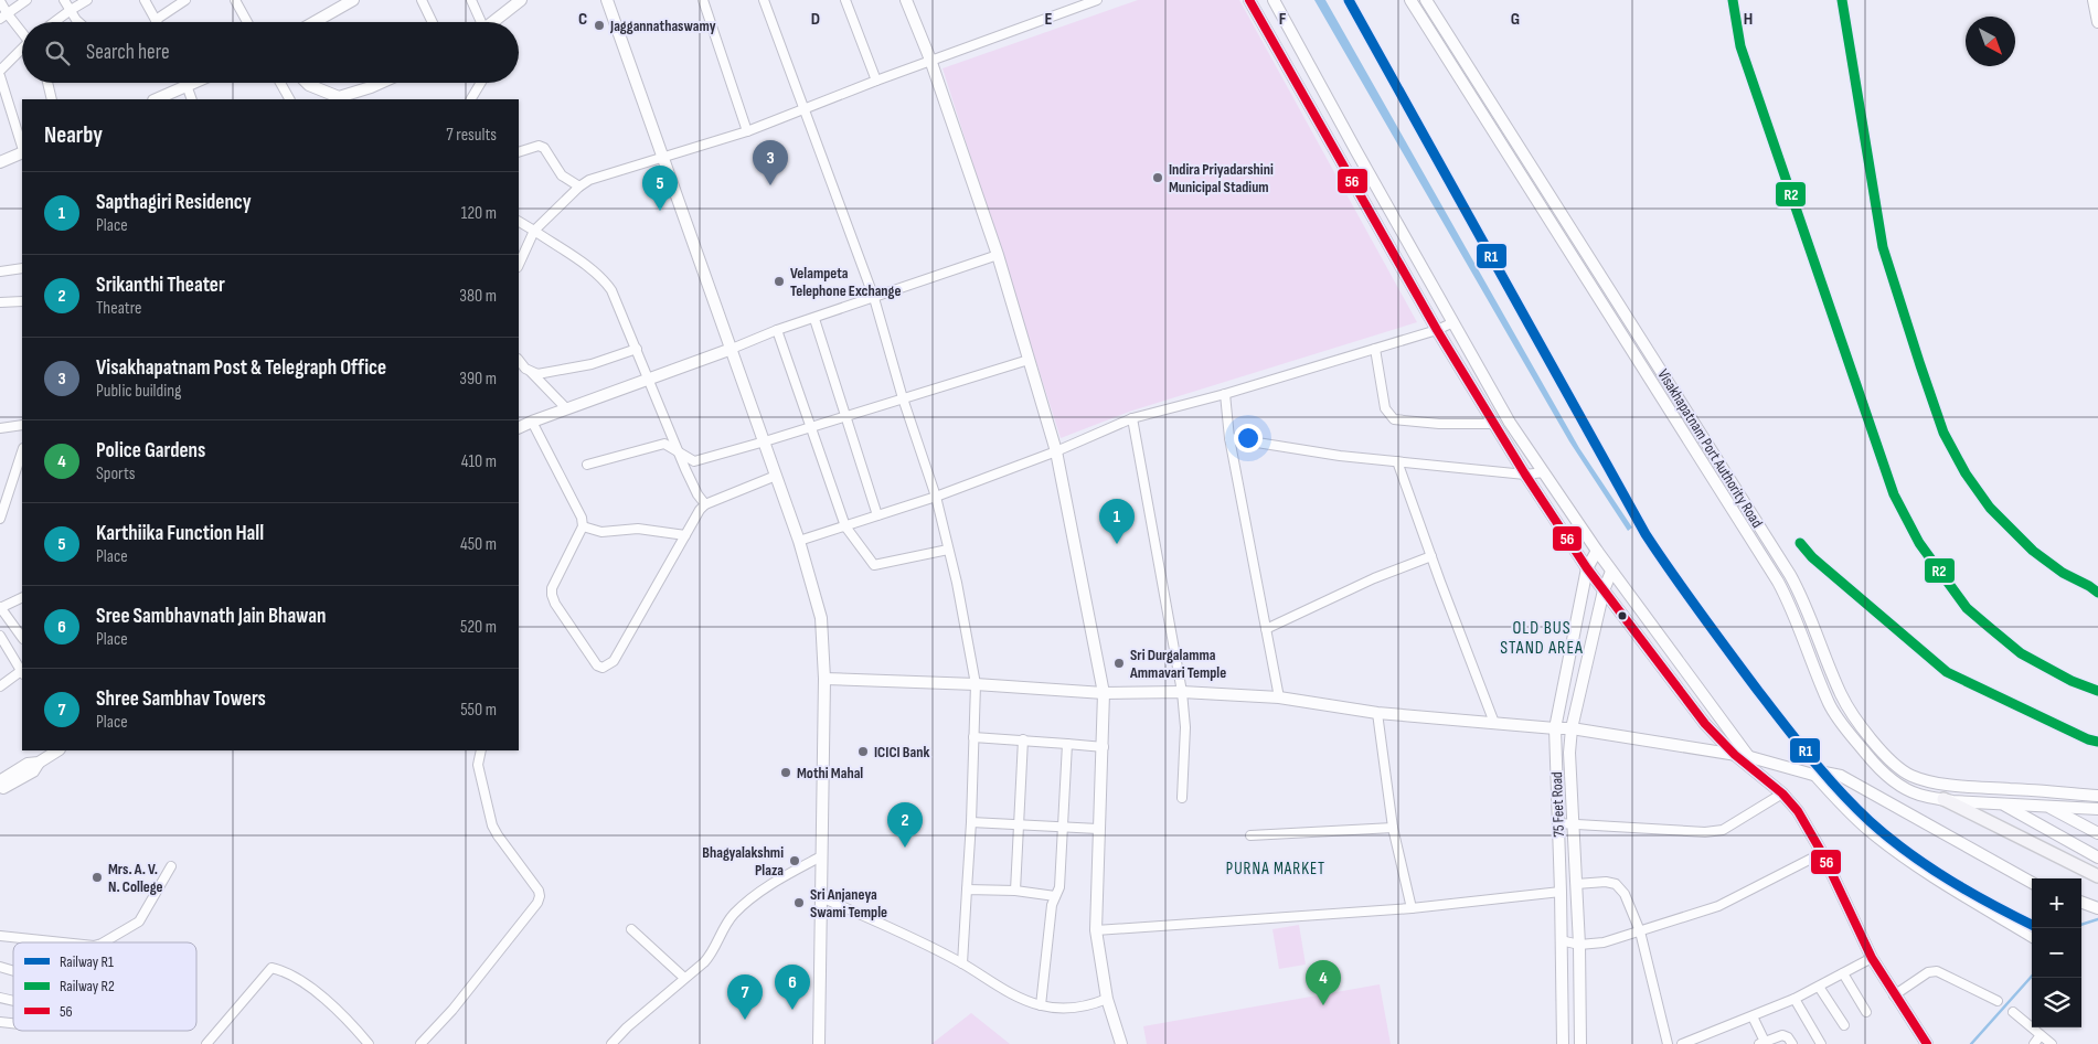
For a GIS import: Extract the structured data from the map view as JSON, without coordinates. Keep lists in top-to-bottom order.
{
  "streets": {
    "street": ["Visakhapatnam Port Authority Road", "75 Feet Road"]
  },
  "districts": ["OLD BUS STAND AREA", "PURNA MARKET"],
  "places": [
    "Jaggannathaswamy",
    "Indira Priyadarshini Municipal Stadium",
    "Velampeta Telephone Exchange",
    "Sri Durgalamma Ammavari Temple",
    "ICICI Bank",
    "Mothi Mahal",
    "Bhagyalakshmi Plaza",
    "Mrs. A. V. N. College",
    "Sri Anjaneya Swami Temple"
  ],
  "lines": ["rail line R1", "rail line R2", "transit line 56"],
  "legend": ["Railway R1", "Railway R2", "56"],
  "north": "bottom right",
  "page": {
    "search": "Search here",
    "heading": ["Nearby", "7 results"],
    "pins": [
      "3",
      "5",
      "1",
      "2",
      "4",
      "6",
      "7"
    ],
    "list": [
      {
        "mark": "1",
        "name": "Sapthagiri Residency",
        "note": "Place",
        "value": "120 m"
      },
      {
        "mark": "2",
        "name": "Srikanthi Theater",
        "note": "Theatre",
        "value": "380 m"
      },
      {
        "mark": "3",
        "name": "Visakhapatnam Post & Telegraph Office",
        "note": "Public building",
        "value": "390 m"
      },
      {
        "mark": "4",
        "name": "Police Gardens",
        "note": "Sports",
        "value": "410 m"
      },
      {
        "mark": "5",
        "name": "Karthiika Function Hall",
        "note": "Place",
        "value": "450 m"
      },
      {
        "mark": "6",
        "name": "Sree Sambhavnath Jain Bhawan",
        "note": "Place",
        "value": "520 m"
      },
      {
        "mark": "7",
        "name": "Shree Sambhav Towers",
        "note": "Place",
        "value": "550 m"
      }
    ],
    "map_buttons": ["+", "−"]
  },
  "grid": {
    "columns": [
      "C",
      "D",
      "E",
      "F",
      "G",
      "H"
    ]
  }
}
